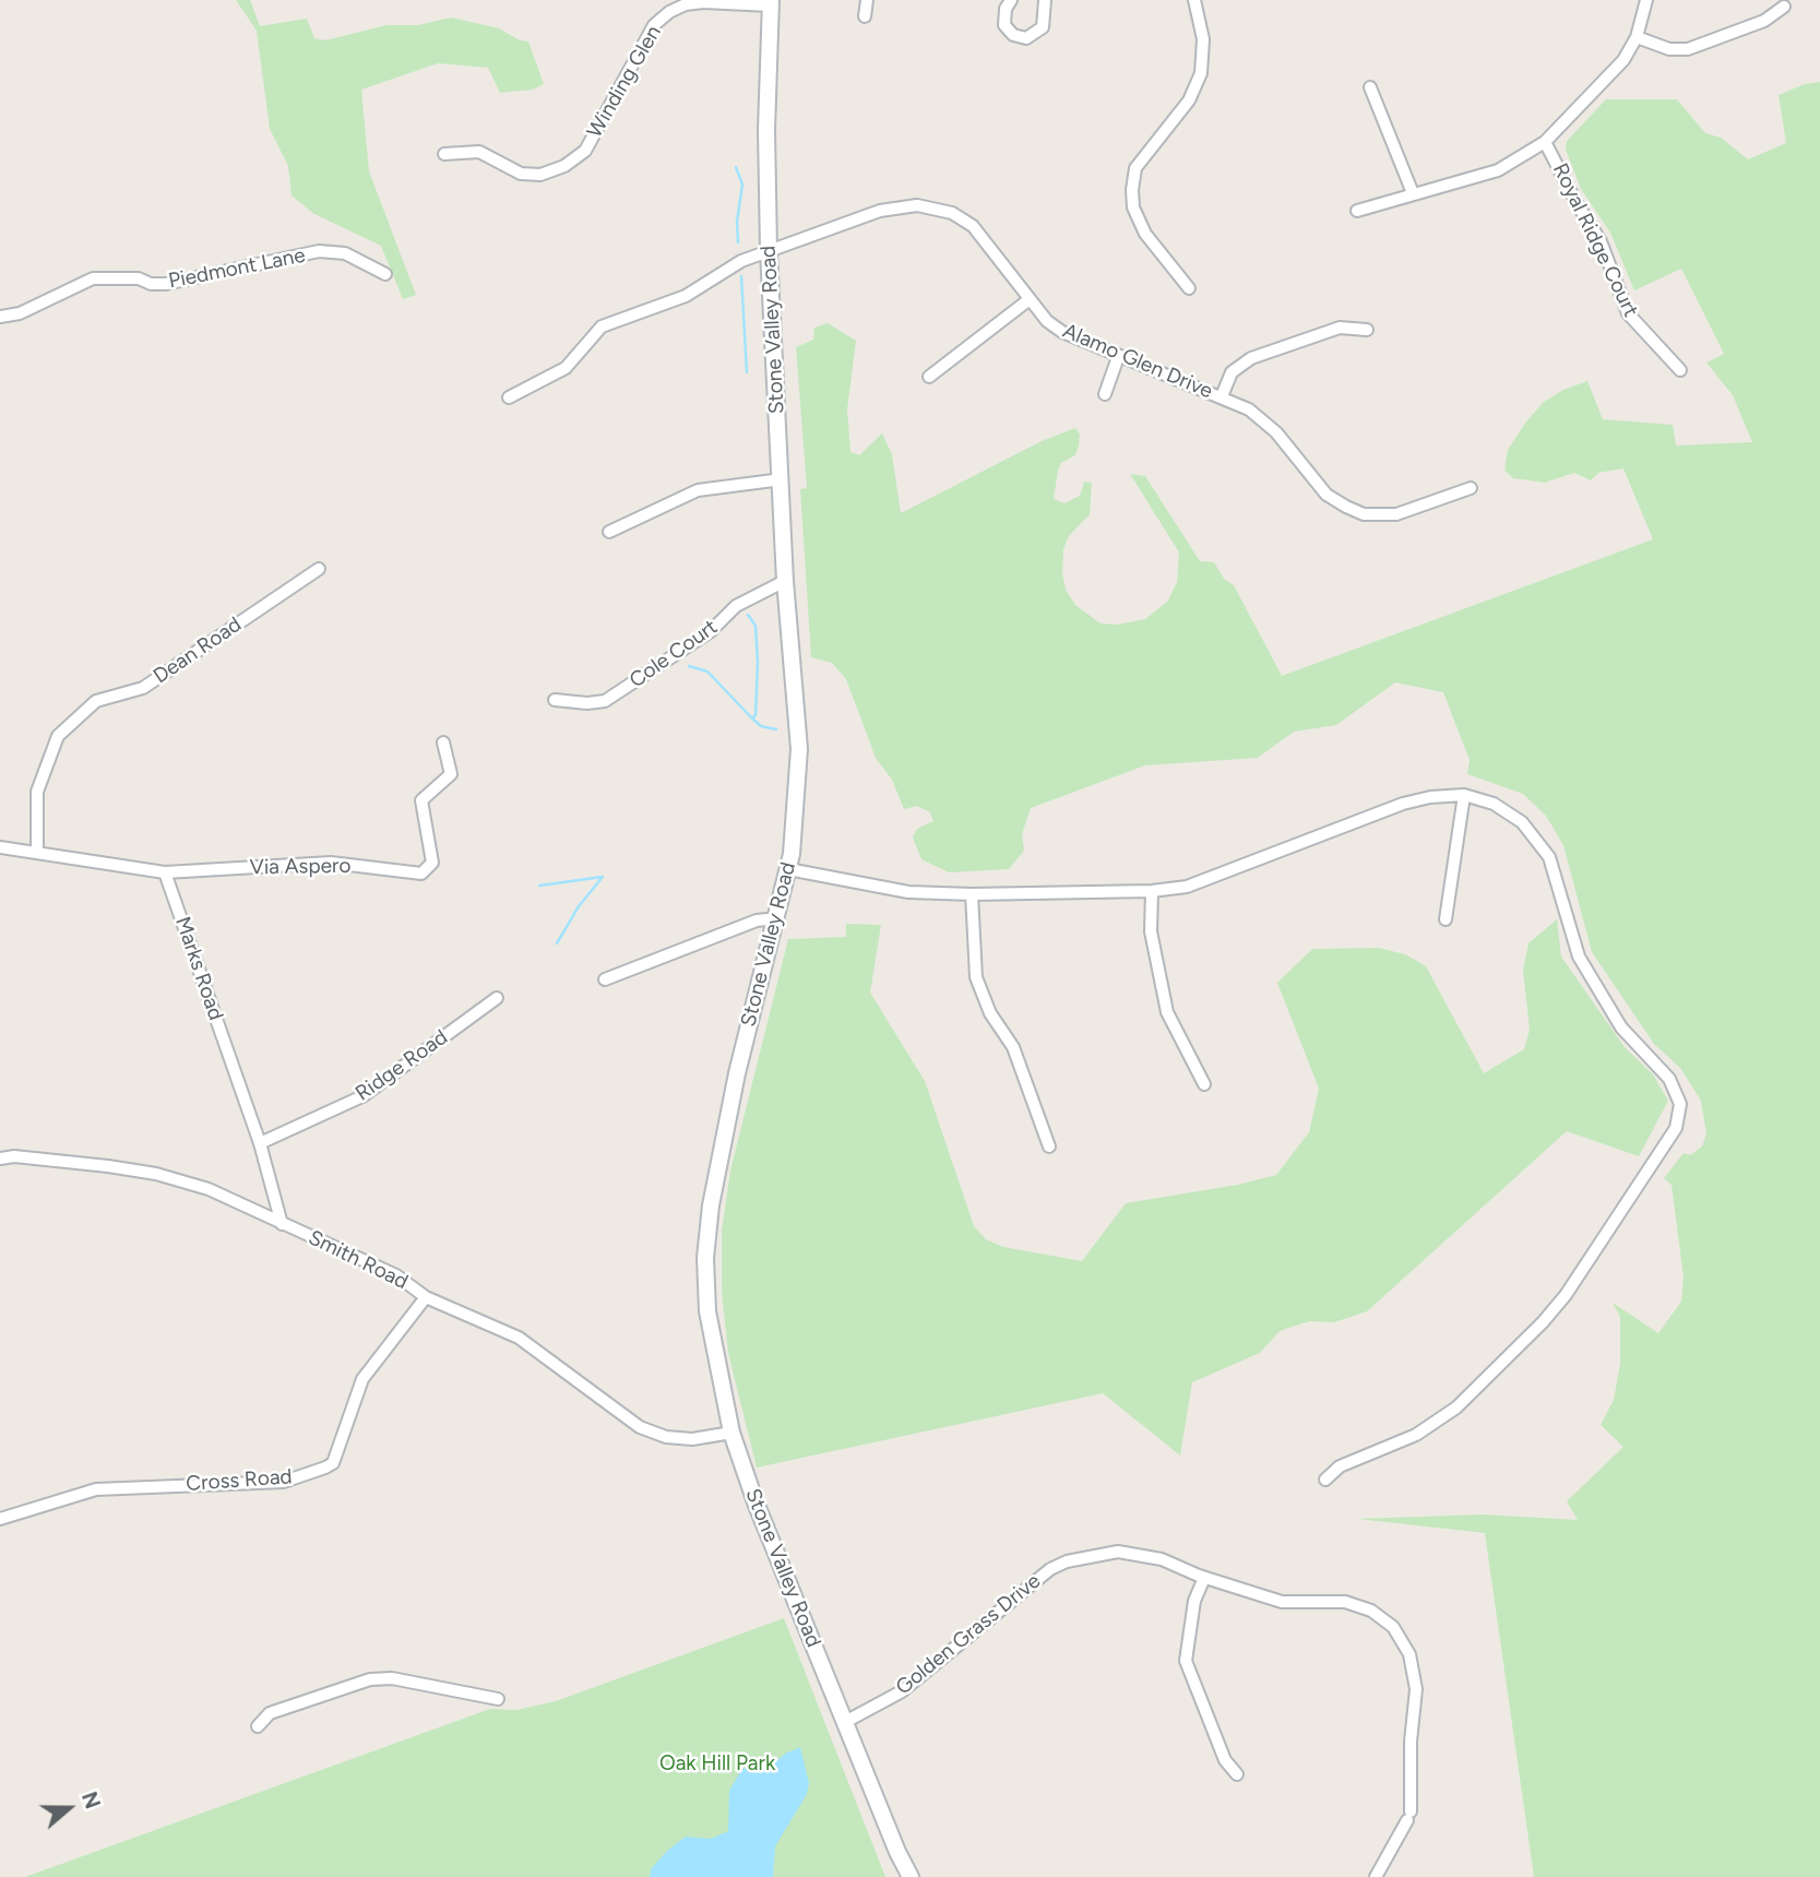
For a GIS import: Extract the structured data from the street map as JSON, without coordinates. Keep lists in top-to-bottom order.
{
  "streets": {
    "street": [
      "Winding Glen",
      "Royal Ridge Court",
      "Piedmont Lane",
      "Stone Valley Road",
      "Alamo Glen Drive",
      "Dean Road",
      "Cole Court",
      "Via Aspero",
      "Marks Road",
      "Ridge Road",
      "Smith Road",
      "Cross Road",
      "Golden Grass Drive"
    ]
  },
  "crossings": [
    ["Winding Glen", "Stone Valley Road"],
    ["Stone Valley Road", "Alamo Glen Drive"],
    ["Stone Valley Road", "Cole Court"],
    ["Stone Valley Road", "Smith Road"],
    ["Stone Valley Road", "Golden Grass Drive"],
    ["Via Aspero", "Marks Road"],
    ["Marks Road", "Ridge Road"],
    ["Marks Road", "Smith Road"],
    ["Smith Road", "Cross Road"]
  ],
  "parks": ["Oak Hill Park"],
  "north": "right"
}
